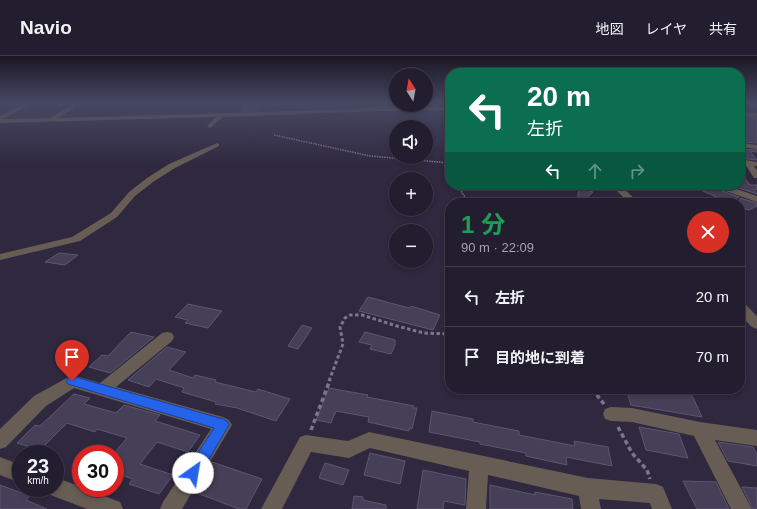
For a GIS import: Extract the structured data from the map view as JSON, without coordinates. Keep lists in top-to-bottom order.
{
  "north": "top",
  "page": {
    "header": "Navio",
    "nav": ["地図", "レイヤ", "共有"],
    "map_buttons": ["+", "−"],
    "turn": ["20 m", "左折"],
    "heading": ["1 分", "90 m · 22:09"],
    "list": [
      {
        "name": "左折",
        "value": "20 m"
      },
      {
        "name": "目的地に到着",
        "value": "70 m"
      }
    ],
    "speed": "23 km/h",
    "limit": "30"
  }
}
